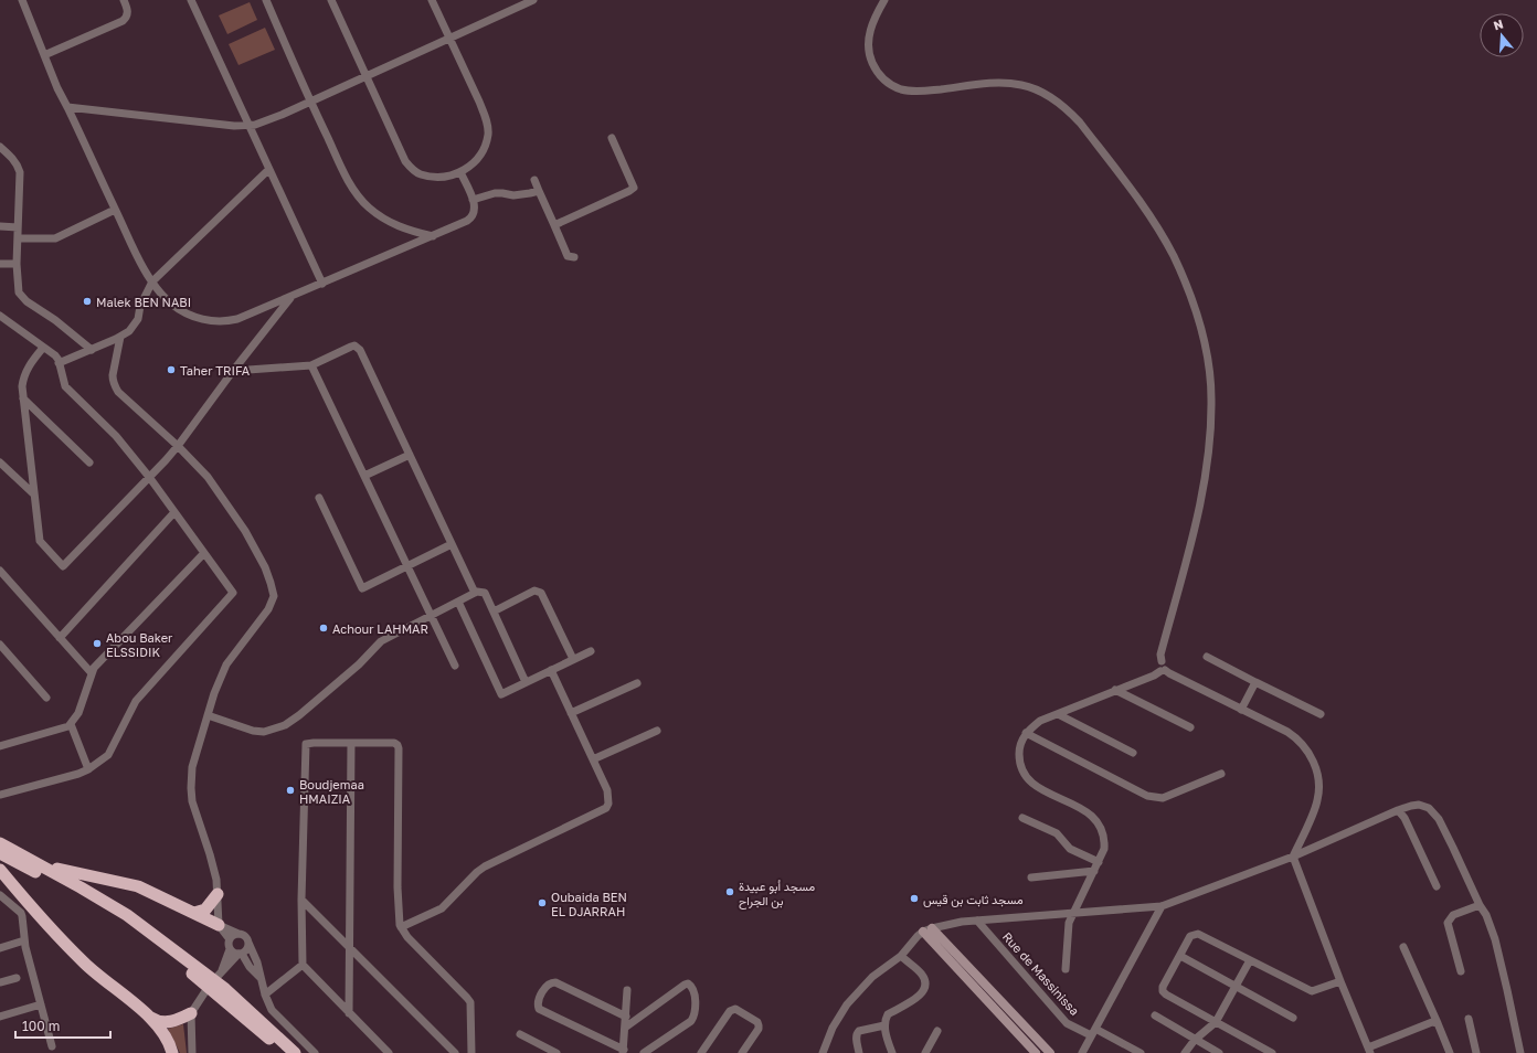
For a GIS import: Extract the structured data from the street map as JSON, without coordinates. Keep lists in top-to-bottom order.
{
  "streets": {
    "street": ["Rue de Massinissa"]
  },
  "places": [
    "Malek BEN NABI",
    "Taher TRIFA",
    "Achour LAHMAR",
    "Abou Baker ELSSIDIK",
    "Boudjemaa HMAIZIA",
    "مسجد أبو عبيدة بن الجراح",
    "مسجد ثابت بن قيس",
    "Oubaida BEN EL DJARRAH"
  ],
  "scale_bar": "100 m",
  "north": "top"
}
